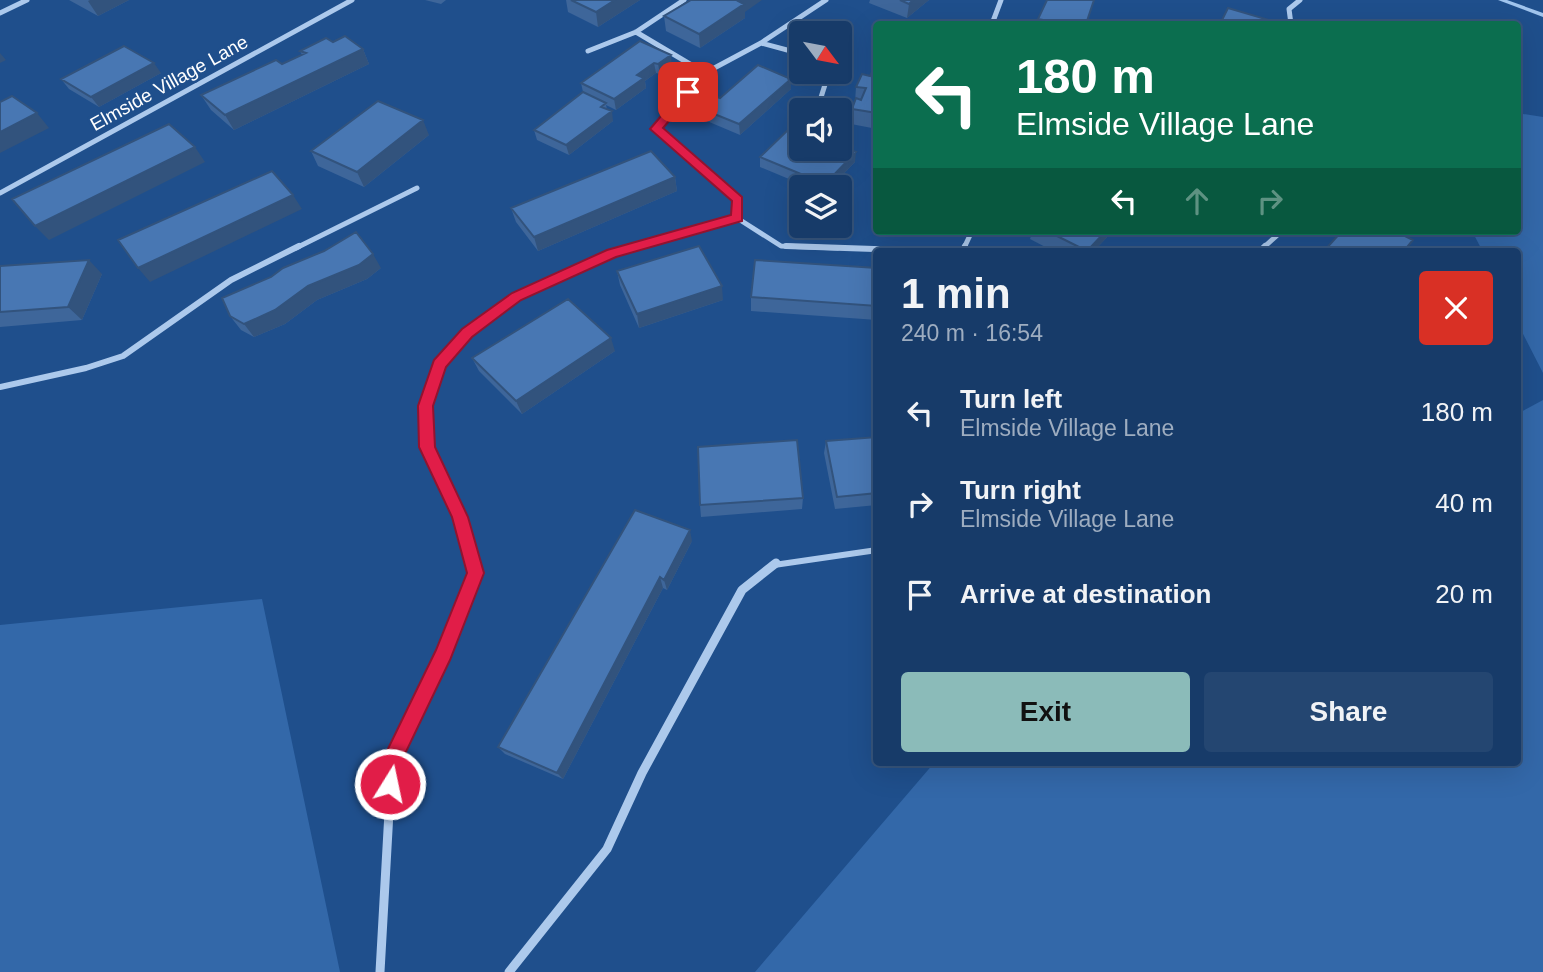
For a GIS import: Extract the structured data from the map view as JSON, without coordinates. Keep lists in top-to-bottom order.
{
  "streets": {
    "street": ["Elmside Village Lane"]
  },
  "north": "bottom right",
  "page": {
    "turn": ["180 m", "Elmside Village Lane"],
    "heading": ["1 min", "240 m · 16:54"],
    "list": [
      {
        "name": "Turn left",
        "note": "Elmside Village Lane",
        "value": "180 m"
      },
      {
        "name": "Turn right",
        "note": "Elmside Village Lane",
        "value": "40 m"
      },
      {
        "name": "Arrive at destination",
        "value": "20 m"
      }
    ],
    "buttons": ["Exit", "Share"]
  }
}
